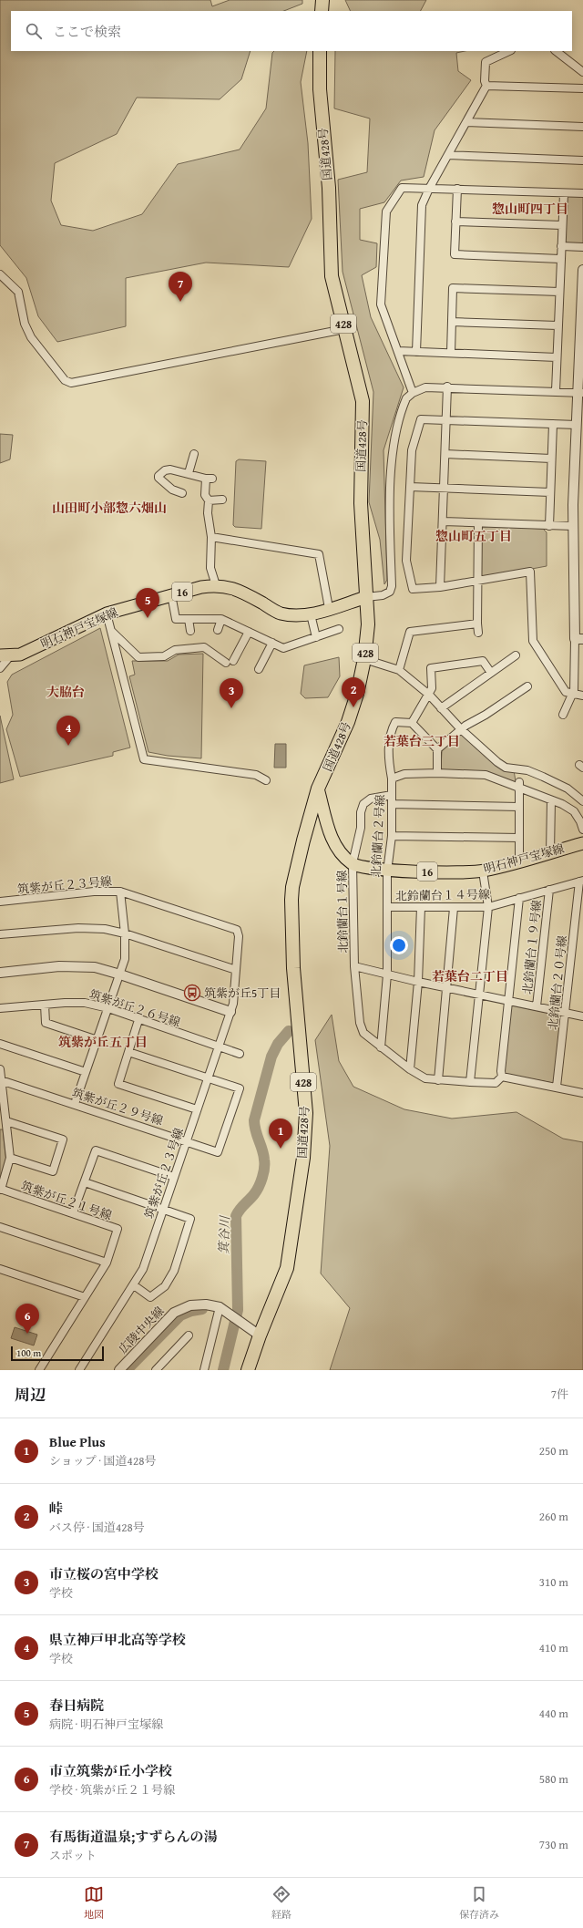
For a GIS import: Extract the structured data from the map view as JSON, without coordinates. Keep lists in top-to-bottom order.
{
  "streets": {
    "highway": ["国道428号", "428"],
    "main road": ["16", "明石神戸宝塚線"],
    "street": [
      "北鈴蘭台２号線",
      "筑紫が丘２３号線",
      "北鈴蘭台１４号線",
      "北鈴蘭台１号線",
      "北鈴蘭台１９号線",
      "北鈴蘭台２０号線",
      "筑紫が丘２６号線",
      "筑紫が丘２９号線",
      "筑紫が丘２１号線",
      "広陵中央線"
    ]
  },
  "crossings": [
    ["国道428号", "明石神戸宝塚線"],
    ["国道428号", "広陵中央線"],
    ["明石神戸宝塚線", "北鈴蘭台２号線"],
    ["明石神戸宝塚線", "北鈴蘭台１号線"],
    ["北鈴蘭台２号線", "北鈴蘭台１４号線"],
    ["北鈴蘭台２号線", "北鈴蘭台１号線"],
    ["筑紫が丘２３号線", "筑紫が丘２６号線"],
    ["筑紫が丘２３号線", "筑紫が丘２９号線"],
    ["北鈴蘭台１４号線", "北鈴蘭台１９号線"],
    ["北鈴蘭台１４号線", "北鈴蘭台２０号線"],
    ["北鈴蘭台１号線", "北鈴蘭台１９号線"],
    ["北鈴蘭台１号線", "北鈴蘭台２０号線"]
  ],
  "districts": [
    "惣山町四丁目",
    "山田町小部惣六畑山",
    "惣山町五丁目",
    "大脇台",
    "若葉台三丁目",
    "若葉台二丁目",
    "筑紫が丘五丁目"
  ],
  "water": ["箕谷川"],
  "places": {
    "bus stop": ["筑紫が丘5丁目"]
  },
  "scale_bar": "100 m",
  "page": {
    "search": "ここで検索",
    "pins": [
      "7",
      "5",
      "2",
      "3",
      "4",
      "1",
      "6"
    ],
    "scale": "100 m",
    "heading": ["周辺", "7件"],
    "list": [
      {
        "mark": "1",
        "name": "Blue Plus",
        "note": "ショップ · 国道428号",
        "value": "250 m"
      },
      {
        "mark": "2",
        "name": "峠",
        "note": "バス停 · 国道428号",
        "value": "260 m"
      },
      {
        "mark": "3",
        "name": "市立桜の宮中学校",
        "note": "学校",
        "value": "310 m"
      },
      {
        "mark": "4",
        "name": "県立神戸甲北高等学校",
        "note": "学校",
        "value": "410 m"
      },
      {
        "mark": "5",
        "name": "春日病院",
        "note": "病院 · 明石神戸宝塚線",
        "value": "440 m"
      },
      {
        "mark": "6",
        "name": "市立筑紫が丘小学校",
        "note": "学校 · 筑紫が丘２１号線",
        "value": "580 m"
      },
      {
        "mark": "7",
        "name": "有馬街道温泉;すずらんの湯",
        "note": "スポット",
        "value": "730 m"
      }
    ],
    "nav": ["地図", "経路", "保存済み"]
  }
}
